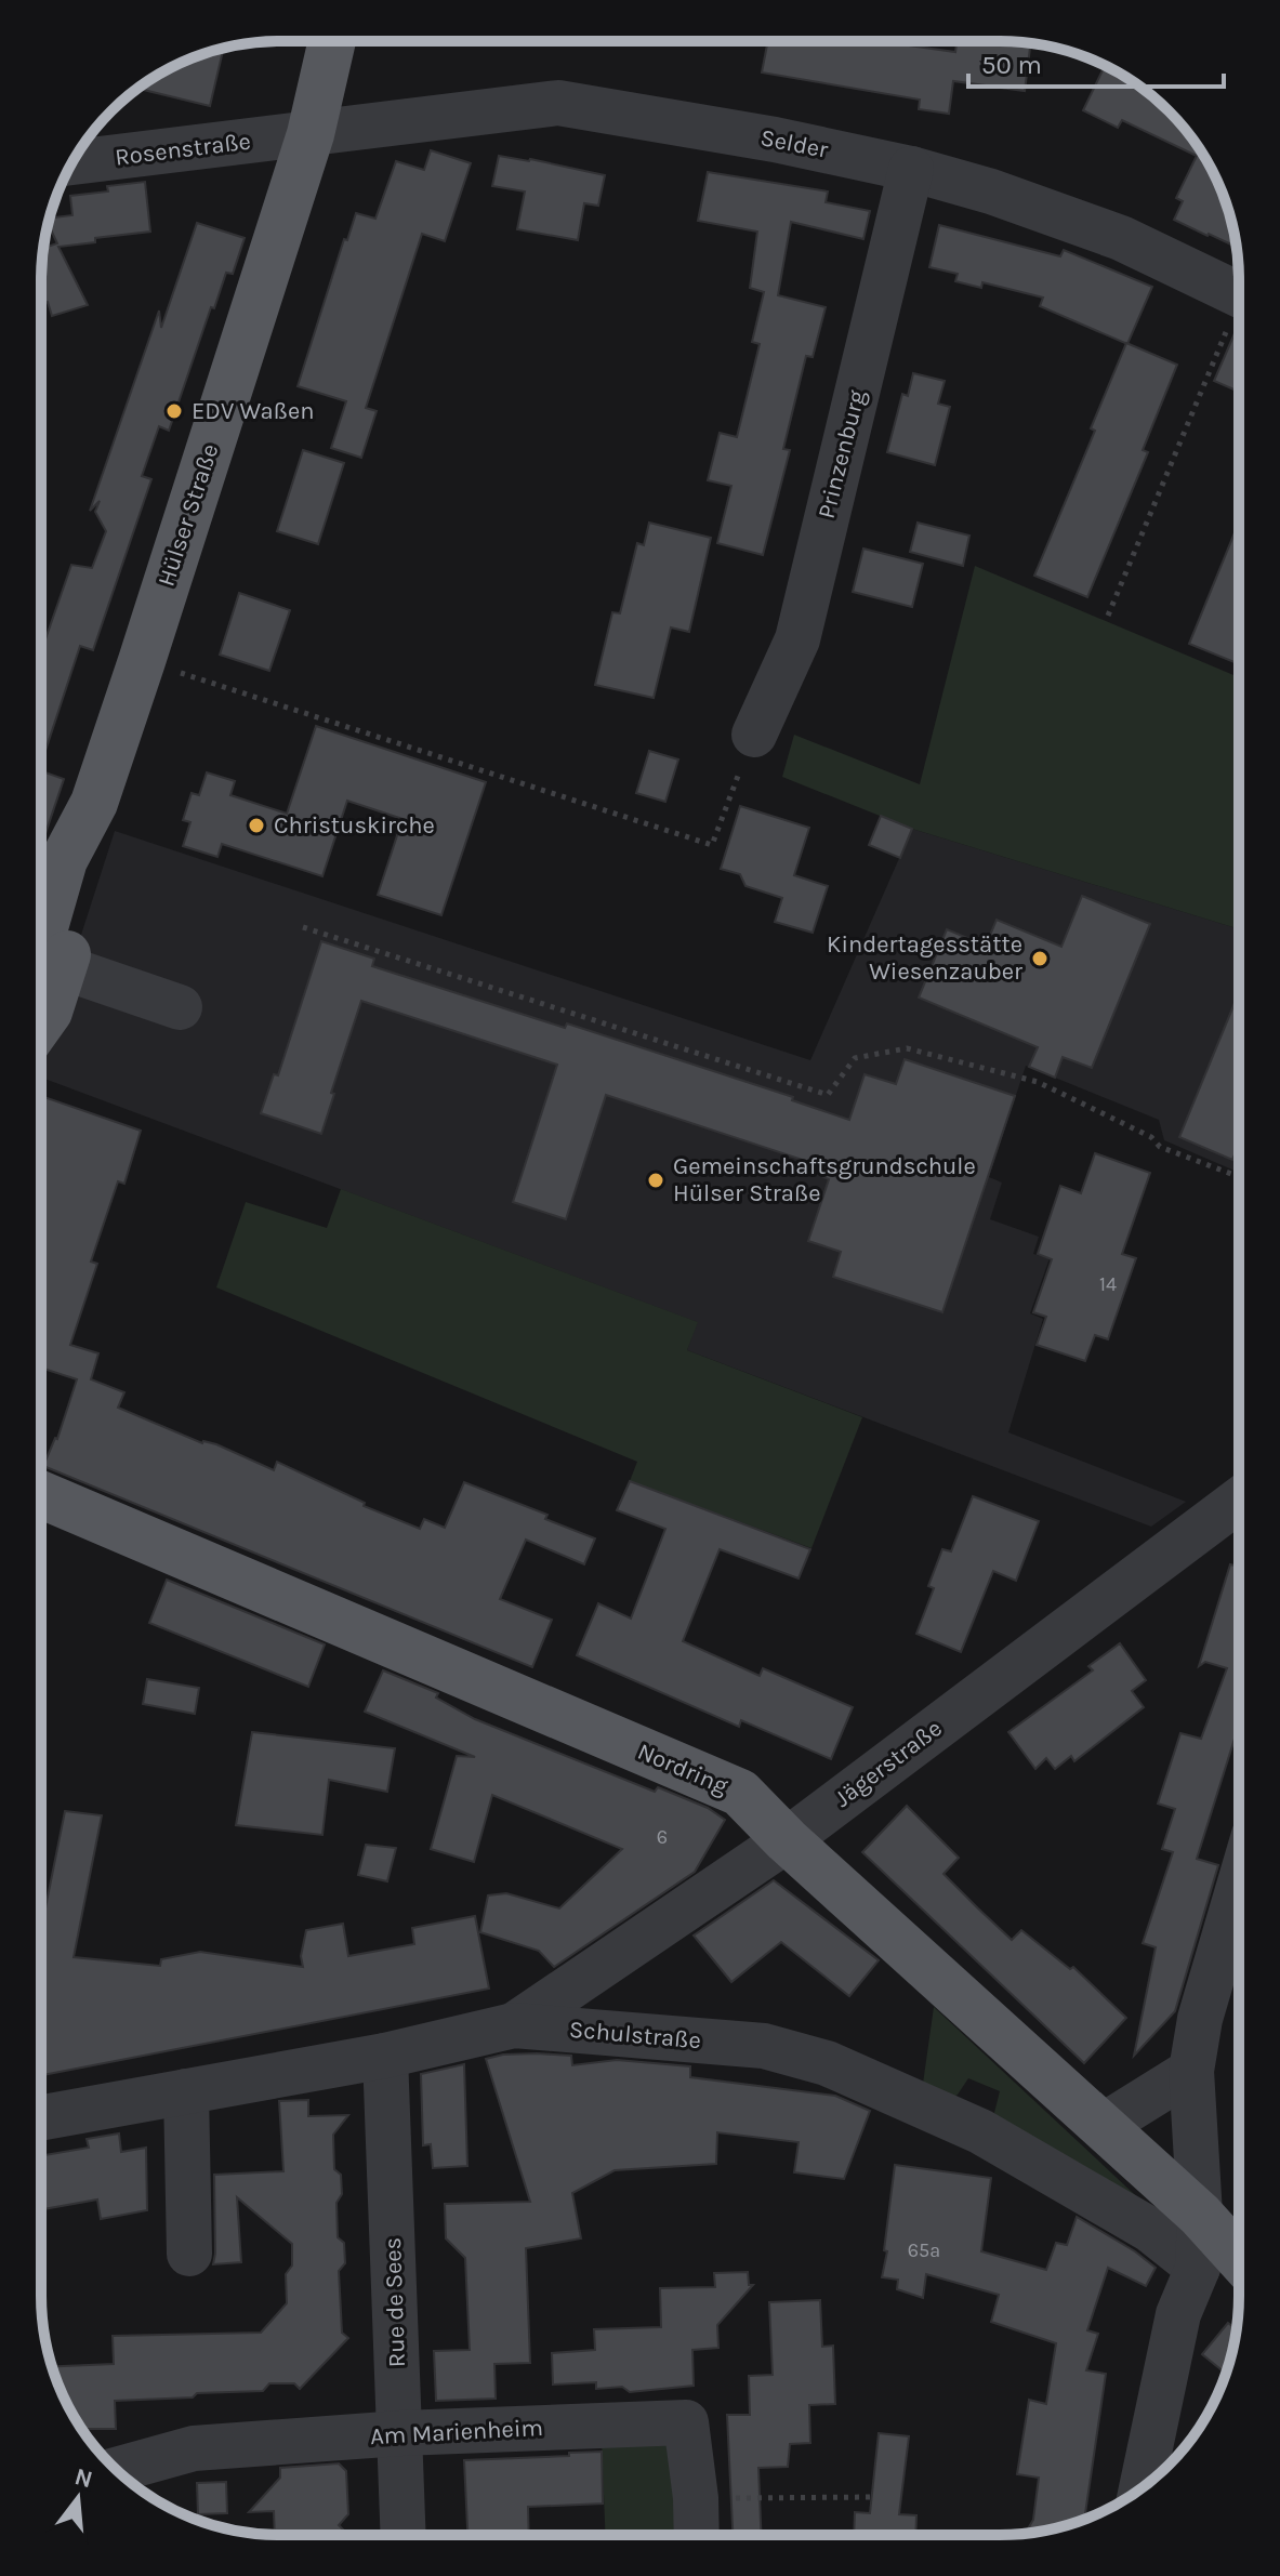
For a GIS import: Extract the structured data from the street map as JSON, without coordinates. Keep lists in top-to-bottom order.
{
  "streets": {
    "main road": ["Hülser Straße", "Nordring"],
    "street": [
      "Selder",
      "Rosenstraße",
      "Prinzenburg",
      "Jägerstraße",
      "Schulstraße",
      "Rue de Sees",
      "Am Marienheim"
    ]
  },
  "crossings": [
    ["Selder", "Rosenstraße"],
    ["Selder", "Prinzenburg"],
    ["Selder", "Hülser Straße"],
    ["Rosenstraße", "Hülser Straße"],
    ["Jägerstraße", "Nordring"],
    ["Jägerstraße", "Schulstraße"],
    ["Schulstraße", "Rue de Sees"],
    ["Rue de Sees", "Am Marienheim"]
  ],
  "places": [
    "EDV Waßen",
    "Christuskirche",
    "Kindertagesstätte Wiesenzauber",
    "Gemeinschaftsgrundschule Hülser Straße"
  ],
  "house_numbers": ["14", "6", "65a"],
  "scale_bar": "50 m",
  "north": "top"
}
